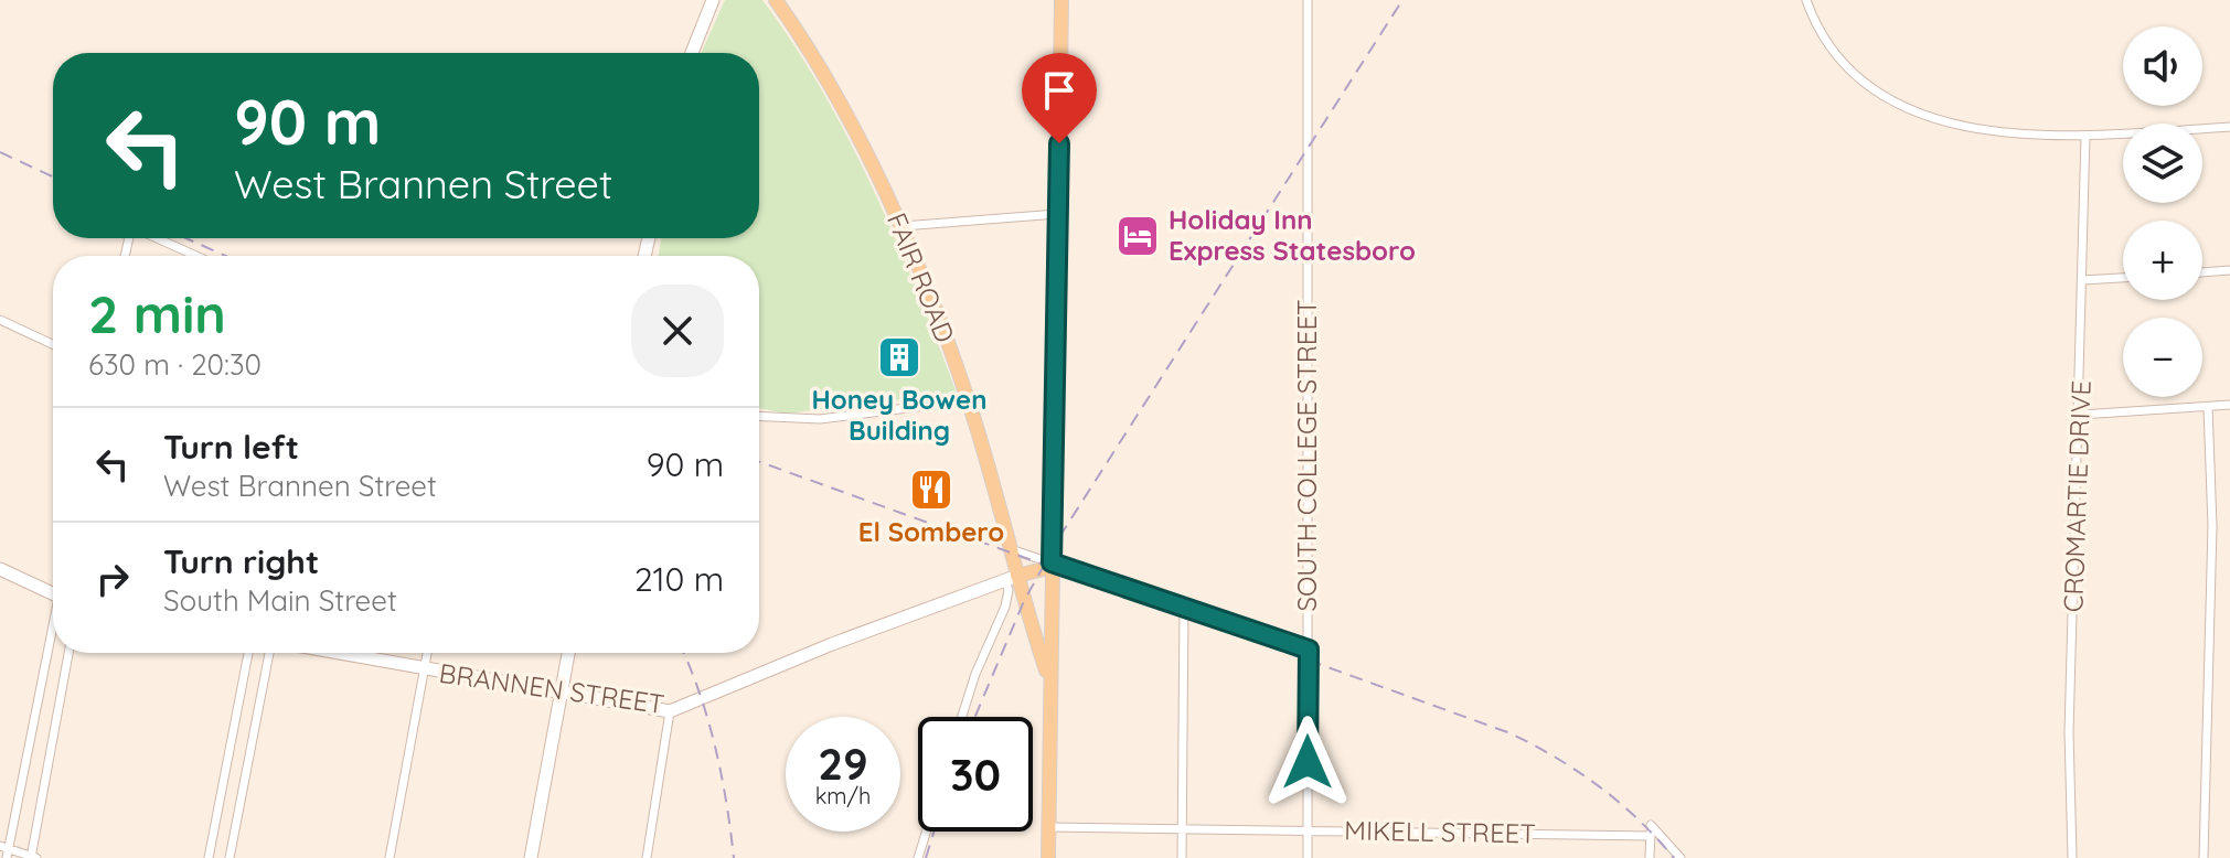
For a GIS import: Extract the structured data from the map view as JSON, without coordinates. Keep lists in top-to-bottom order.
{
  "streets": {
    "main road": ["FAIR ROAD"],
    "street": [
      "SOUTH COLLEGE STREET",
      "CROMARTIE DRIVE",
      "BRANNEN STREET",
      "MIKELL STREET"
    ]
  },
  "crossings": [
    ["FAIR ROAD", "BRANNEN STREET"],
    ["SOUTH COLLEGE STREET", "MIKELL STREET"]
  ],
  "places": {
    "hotel": ["Holiday Inn Express Statesboro"],
    "building": ["Honey Bowen Building"],
    "restaurant": ["El Sombero"]
  },
  "page": {
    "map_buttons": ["+", "−"],
    "turn": ["90 m", "West Brannen Street"],
    "heading": ["2 min", "630 m · 20:30"],
    "list": [
      {
        "name": "Turn left",
        "note": "West Brannen Street",
        "value": "90 m"
      },
      {
        "name": "Turn right",
        "note": "South Main Street",
        "value": "210 m"
      }
    ],
    "speed": "29 km/h",
    "limit": "30"
  }
}
